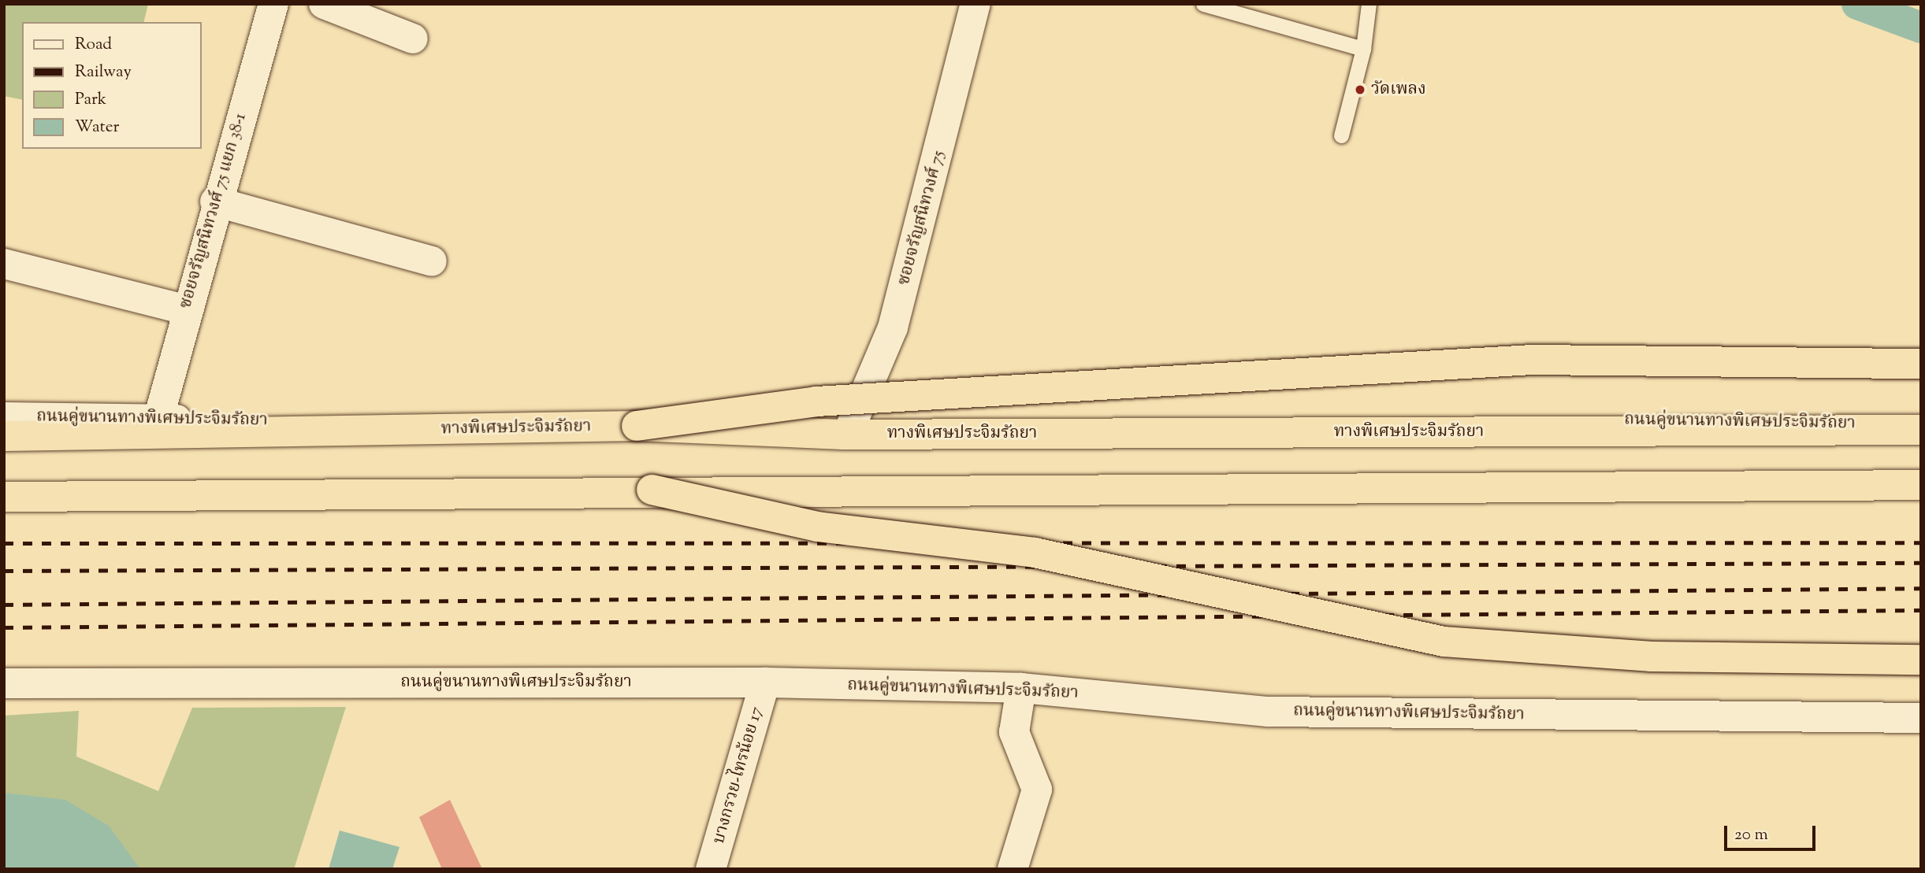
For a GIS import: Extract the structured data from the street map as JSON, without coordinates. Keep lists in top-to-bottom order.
{
  "streets": {
    "highway": ["ทางพิเศษประจิมรัถยา"],
    "main road": [
      "ซอยจรัญสนิทวงศ์ 75 แยก 38-1",
      "ซอยจรัญสนิทวงศ์ 75",
      "ถนนคู่ขนานทางพิเศษประจิมรัถยา",
      "บางกรวย-ไทรน้อย 17"
    ]
  },
  "crossings": [
    ["ซอยจรัญสนิทวงศ์ 75 แยก 38-1", "ถนนคู่ขนานทางพิเศษประจิมรัถยา"],
    ["ซอยจรัญสนิทวงศ์ 75", "ถนนคู่ขนานทางพิเศษประจิมรัถยา"],
    ["ถนนคู่ขนานทางพิเศษประจิมรัถยา", "บางกรวย-ไทรน้อย 17"]
  ],
  "places": ["วัดเพลง"],
  "legend": [
    "Road",
    "Railway",
    "Park",
    "Water"
  ],
  "scale_bar": "20 m"
}
